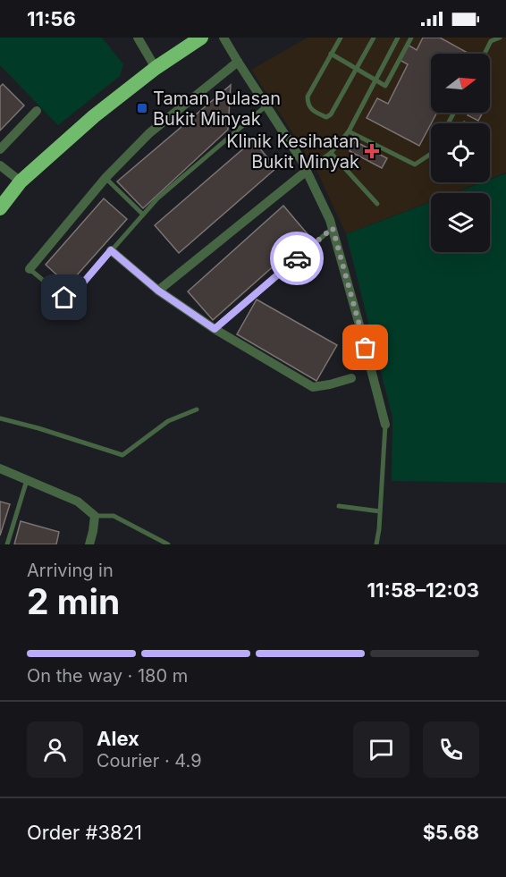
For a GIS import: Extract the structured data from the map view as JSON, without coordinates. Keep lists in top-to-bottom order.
{
  "places": {
    "transit": ["Taman Pulasan Bukit Minyak"],
    "health": ["Klinik Kesihatan Bukit Minyak"]
  },
  "north": "right",
  "page": {
    "status": "11:56",
    "heading": ["2 min", "Arriving in", "11:58–12:03"],
    "panel": [
      "Alex",
      "Courier · 4.9",
      "Order #3821",
      "$5.68"
    ],
    "bar": "On the way · 180 m"
  }
}
